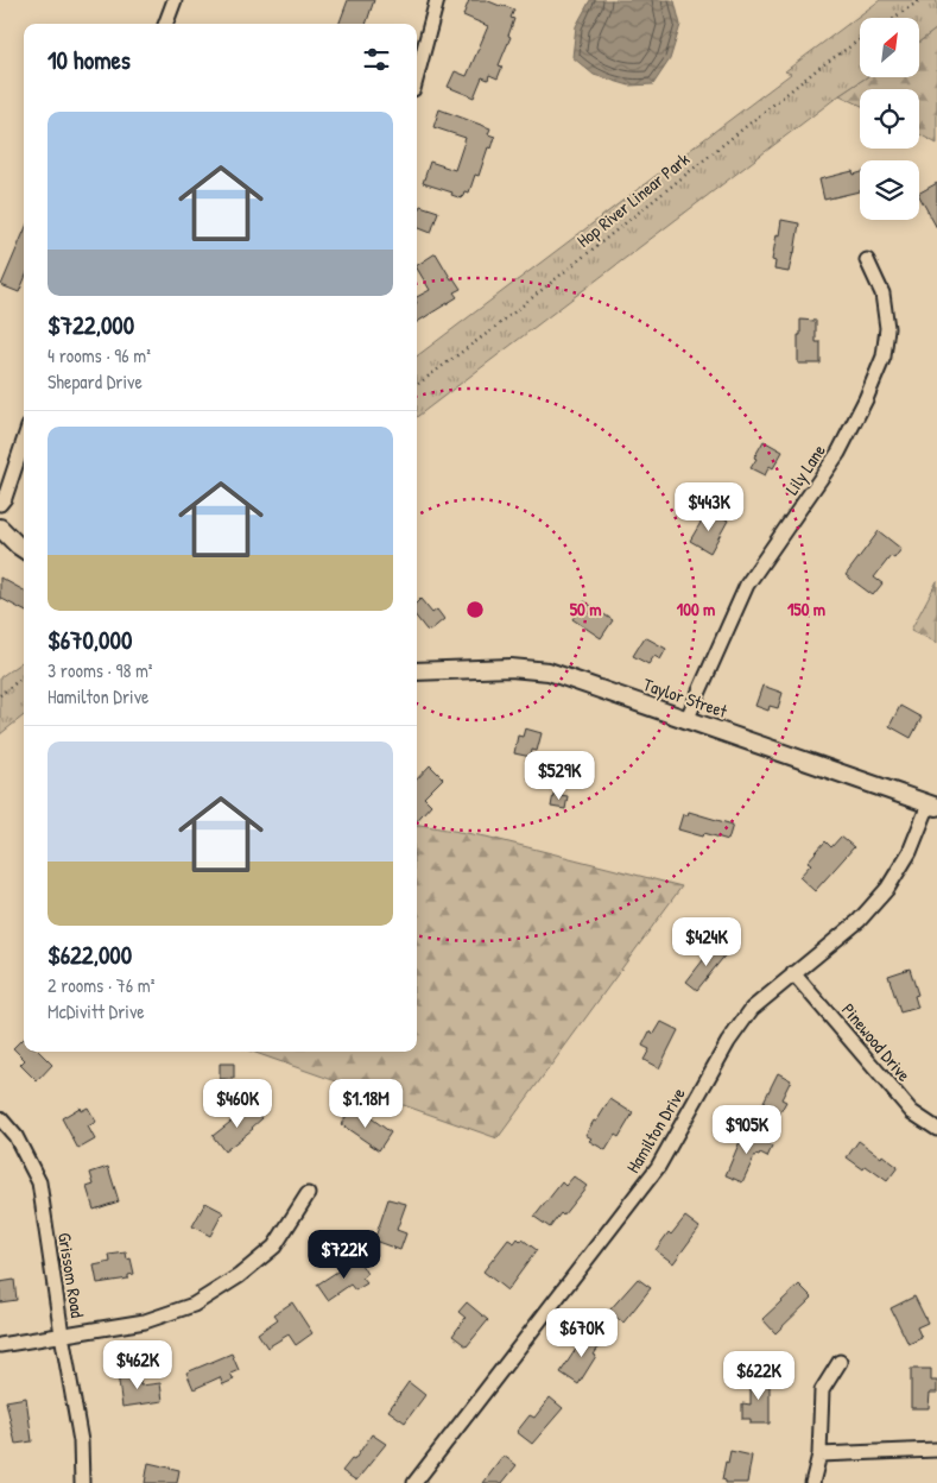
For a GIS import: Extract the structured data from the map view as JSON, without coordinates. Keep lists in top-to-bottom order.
{
  "streets": {
    "street": [
      "Lily Lane",
      "Taylor Street",
      "Pinewood Drive",
      "Hamilton Drive",
      "Grissom Road"
    ],
    "path": ["Hop River Linear Park"]
  },
  "crossings": [
    ["Lily Lane", "Taylor Street"],
    ["Taylor Street", "Hamilton Drive"],
    ["Pinewood Drive", "Hamilton Drive"]
  ],
  "north": "top right",
  "page": {
    "heading": "10 homes",
    "list": [
      {
        "name": "$722,000",
        "note": "4 rooms · 96 m² · Shepard Drive"
      },
      {
        "name": "$670,000",
        "note": "3 rooms · 98 m² · Hamilton Drive"
      },
      {
        "name": "$622,000",
        "note": "2 rooms · 76 m² · McDivitt Drive"
      }
    ],
    "price": [
      "$443K",
      "$529K",
      "$424K",
      "$460K",
      "$1.18M",
      "$905K",
      "$722K",
      "$670K",
      "$462K",
      "$622K"
    ]
  },
  "rings": ["50 m", "100 m", "150 m"]
}
